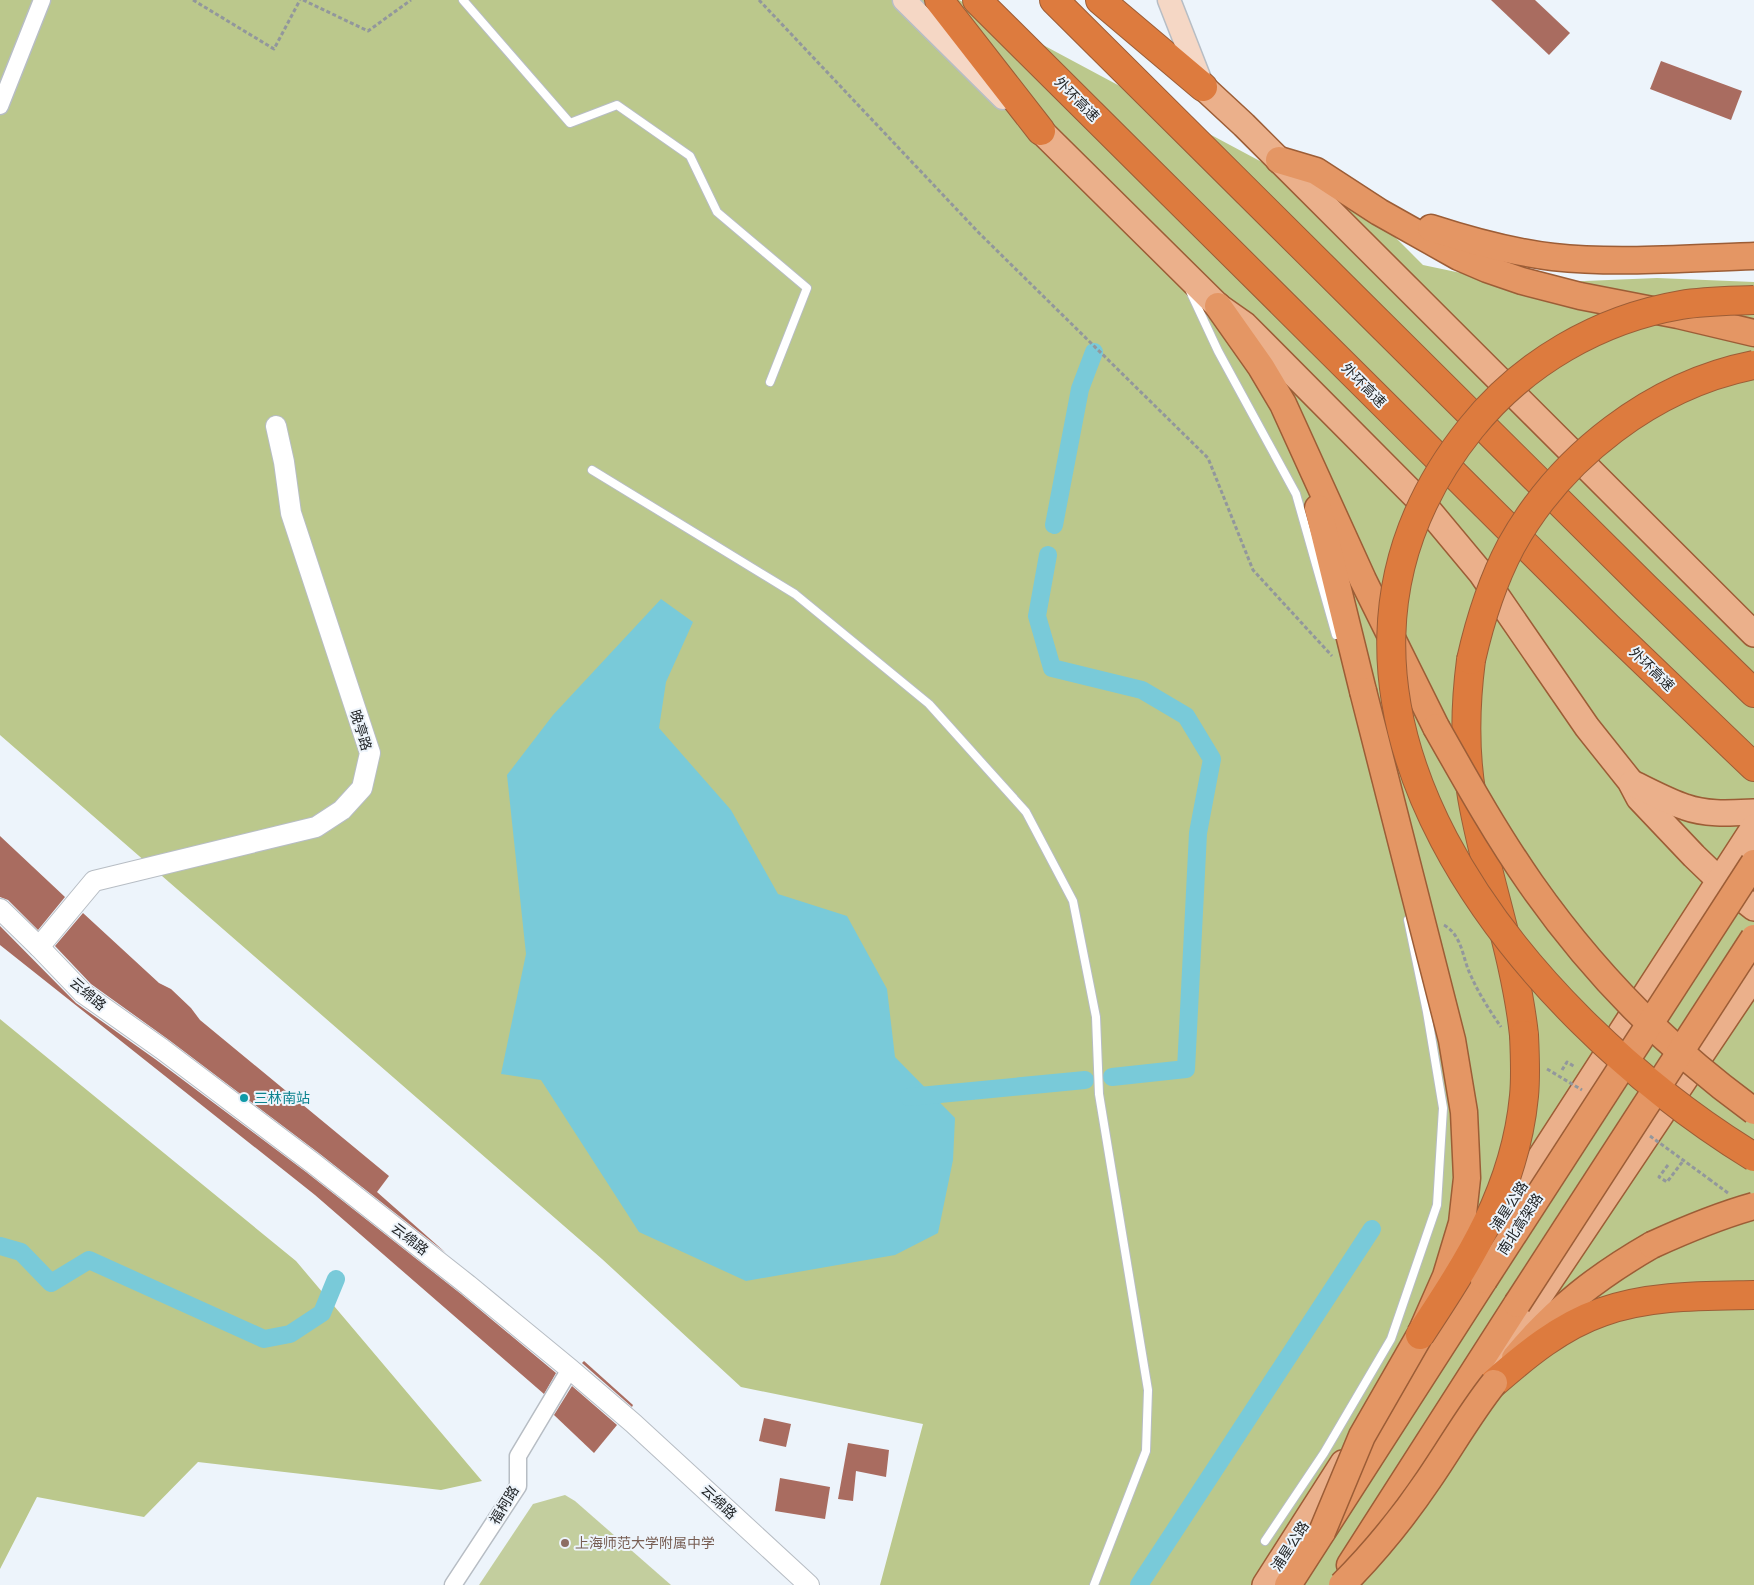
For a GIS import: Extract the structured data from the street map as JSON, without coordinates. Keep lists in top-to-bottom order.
{
  "streets": {
    "highway": ["外环高速", "南北高架路"],
    "main road": ["浦星公路"],
    "street": ["晚亭路", "云绵路", "福柯路"]
  },
  "crossings": [
    ["晚亭路", "云绵路"],
    ["云绵路", "福柯路"]
  ],
  "places": ["三林南站", "上海师范大学附属中学"]
}
